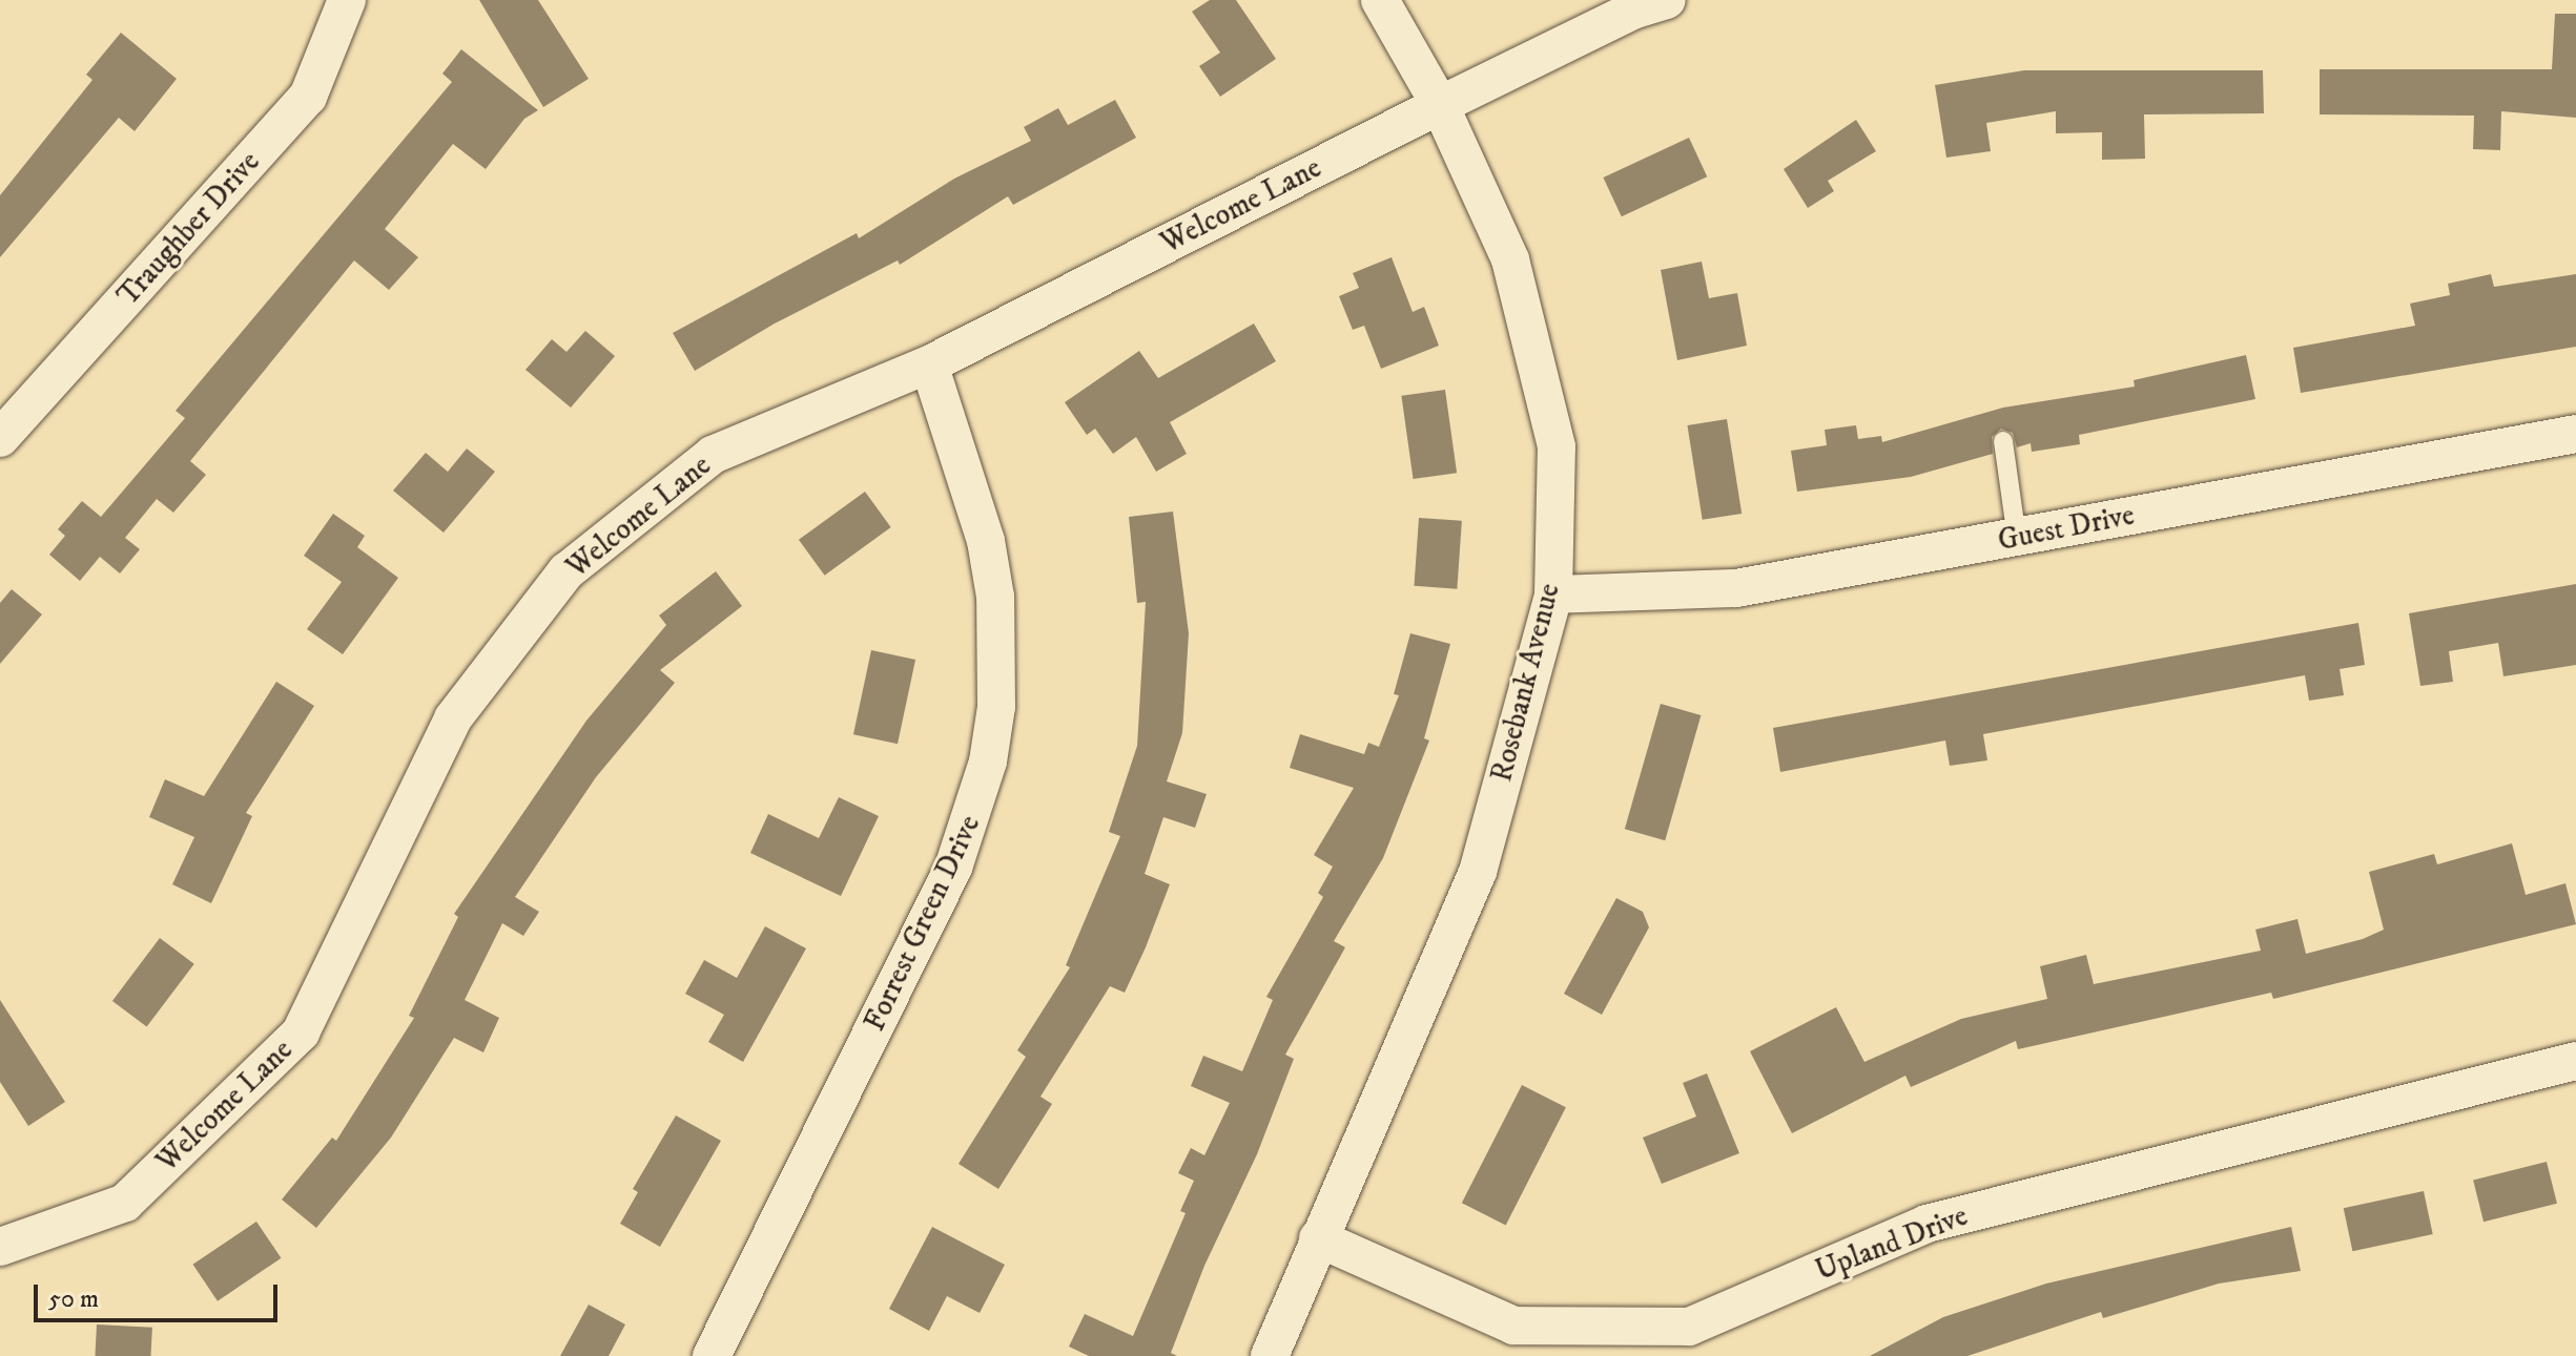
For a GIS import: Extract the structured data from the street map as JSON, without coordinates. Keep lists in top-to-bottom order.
{
  "streets": {
    "street": [
      "Welcome Lane",
      "Traughber Drive",
      "Guest Drive",
      "Rosebank Avenue",
      "Forrest Green Drive",
      "Upland Drive"
    ]
  },
  "crossings": [
    ["Welcome Lane", "Rosebank Avenue"],
    ["Welcome Lane", "Forrest Green Drive"],
    ["Guest Drive", "Rosebank Avenue"],
    ["Rosebank Avenue", "Upland Drive"]
  ],
  "scale_bar": "50 m"
}
